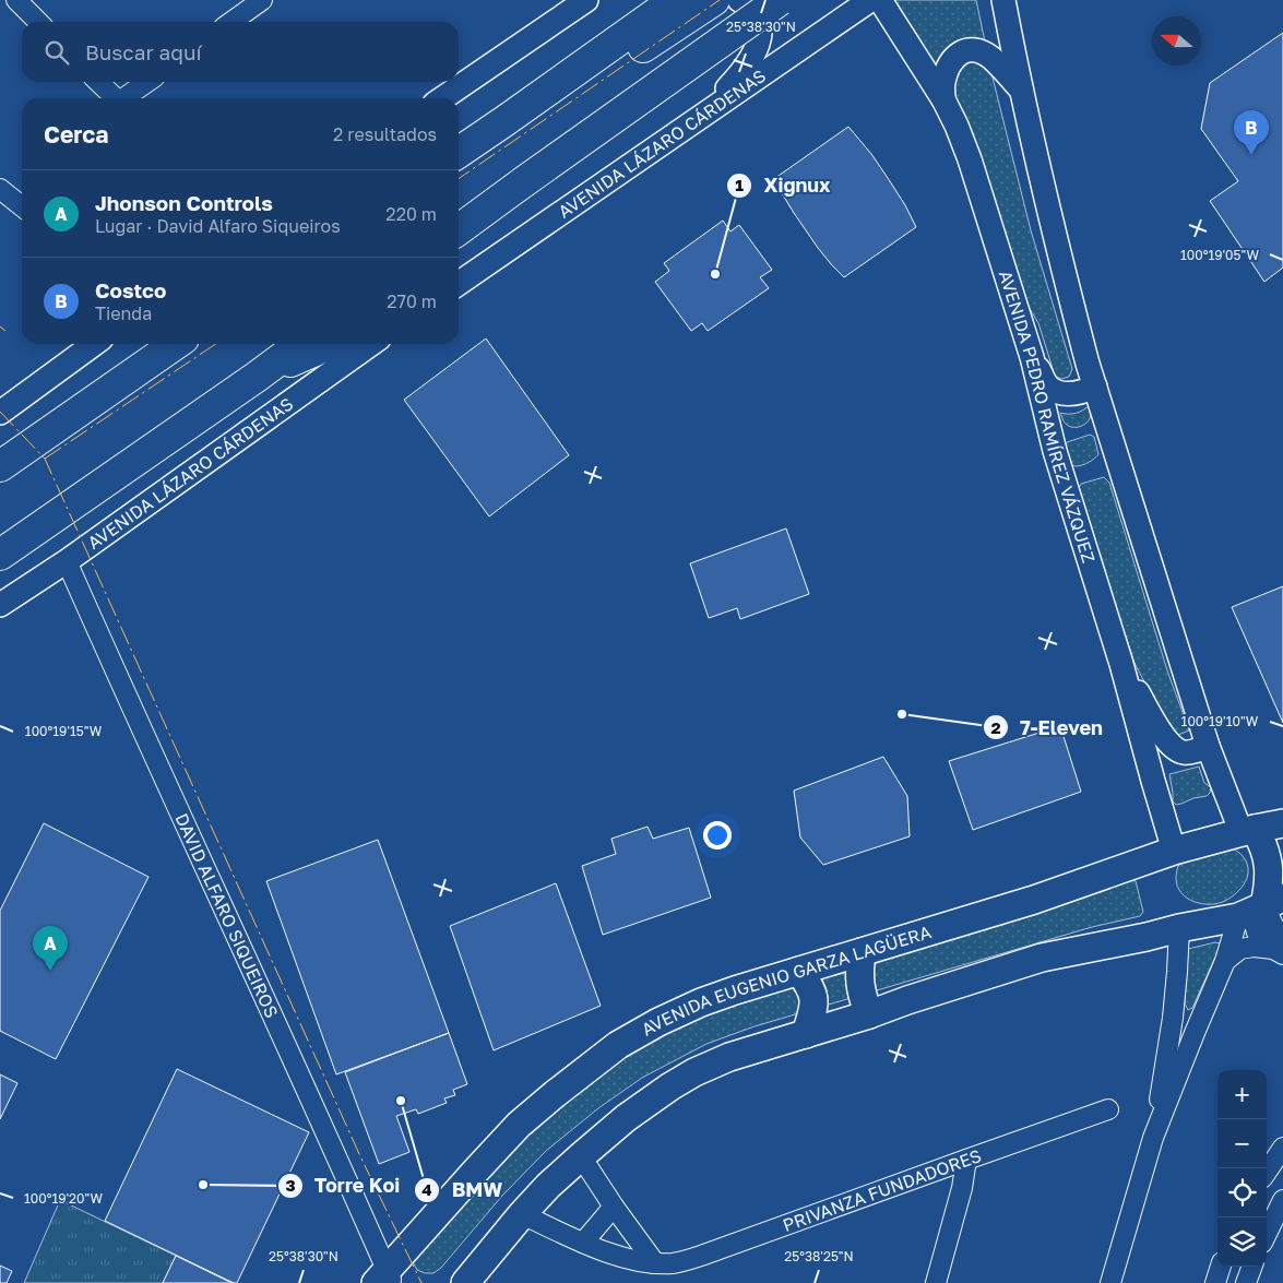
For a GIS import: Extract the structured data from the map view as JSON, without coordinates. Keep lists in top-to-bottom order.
{
  "streets": {
    "main road": ["AVENIDA EUGENIO GARZA LAGÜERA"],
    "street": [
      "AVENIDA LÁZARO CÁRDENAS",
      "AVENIDA PEDRO RAMÍREZ VÁZQUEZ",
      "DAVID ALFARO SIQUEIROS",
      "PRIVANZA FUNDADORES"
    ]
  },
  "crossings": [
    ["AVENIDA LÁZARO CÁRDENAS", "DAVID ALFARO SIQUEIROS"],
    ["AVENIDA PEDRO RAMÍREZ VÁZQUEZ", "AVENIDA EUGENIO GARZA LAGÜERA"],
    ["DAVID ALFARO SIQUEIROS", "AVENIDA EUGENIO GARZA LAGÜERA"]
  ],
  "places": [
    "Xignux",
    "7-Eleven",
    "BMW",
    "Torre Koi"
  ],
  "north": "left",
  "page": {
    "search": "Buscar aquí",
    "heading": ["Cerca", "2 resultados"],
    "pins": ["B", "A"],
    "list": [
      {
        "mark": "A",
        "name": "Jhonson Controls",
        "note": "Lugar · David Alfaro Siqueiros",
        "value": "220 m"
      },
      {
        "mark": "B",
        "name": "Costco",
        "note": "Tienda",
        "value": "270 m"
      }
    ],
    "map_buttons": ["+", "−"]
  },
  "coordinates": [
    "25°38'30\"N",
    "100°19'05\"W",
    "100°19'10\"W",
    "100°19'15\"W",
    "100°19'20\"W",
    "25°38'25\"N"
  ]
}
